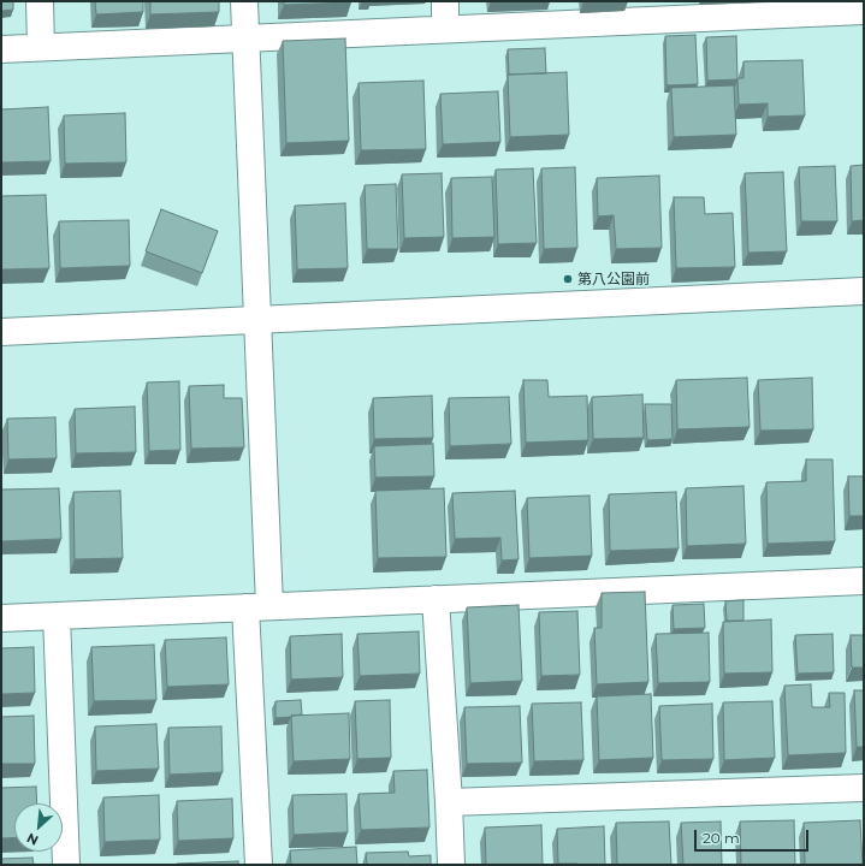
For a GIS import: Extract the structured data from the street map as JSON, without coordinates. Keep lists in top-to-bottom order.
{
  "places": ["第八公園前"],
  "scale_bar": "20 m",
  "north": "bottom left"
}
